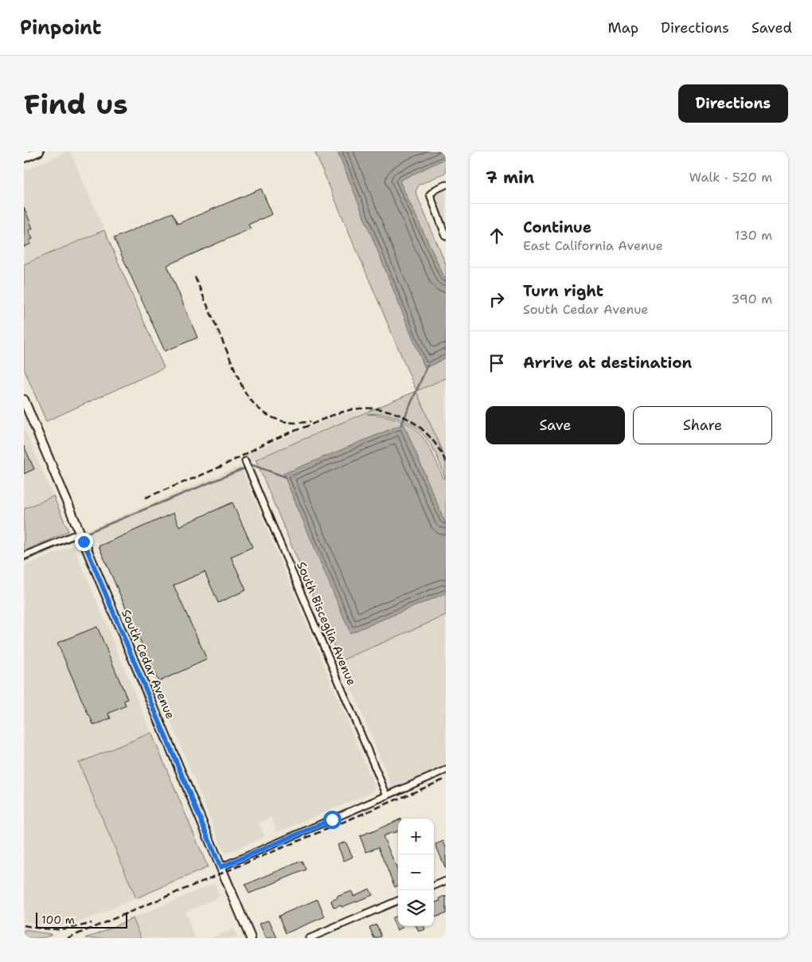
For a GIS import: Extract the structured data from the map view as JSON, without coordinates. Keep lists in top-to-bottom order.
{
  "streets": {
    "main road": ["South Cedar Avenue"],
    "street": ["South Bisceglia Avenue"]
  },
  "scale_bar": "100 m",
  "page": {
    "header": "Pinpoint",
    "nav": ["Map", "Directions", "Saved"],
    "buttons": [
      "Directions",
      ["Save", "Share"]
    ],
    "title": "Find us",
    "heading": ["7 min", "Walk · 520 m"],
    "list": [
      ["Continue", "East California Avenue", "130 m"],
      ["Turn right", "South Cedar Avenue", "390 m"],
      "Arrive at destination"
    ],
    "map_buttons": ["+", "−"],
    "scale": "100 m"
  }
}
